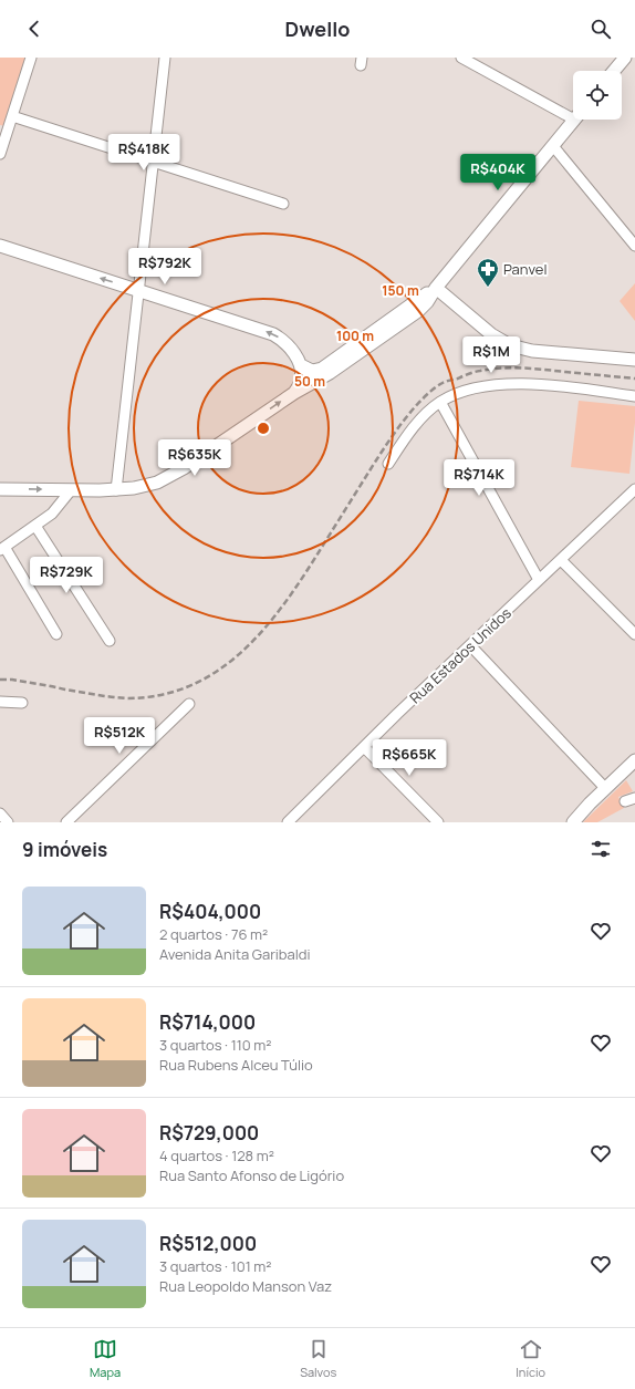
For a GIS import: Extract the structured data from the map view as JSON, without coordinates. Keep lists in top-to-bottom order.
{
  "streets": {
    "street": ["Rua Estados Unidos"]
  },
  "places": {
    "pharmacy": ["Panvel"]
  },
  "page": {
    "header": "Dwello",
    "price": [
      "R$418K",
      "R$404K",
      "R$792K",
      "R$1M",
      "R$635K",
      "R$714K",
      "R$729K",
      "R$512K",
      "R$665K"
    ],
    "heading": "9 imóveis",
    "list": [
      {
        "name": "R$404,000",
        "note": "2 quartos · 76 m² · Avenida Anita Garibaldi"
      },
      {
        "name": "R$714,000",
        "note": "3 quartos · 110 m² · Rua Rubens Alceu Túlio"
      },
      {
        "name": "R$729,000",
        "note": "4 quartos · 128 m² · Rua Santo Afonso de Ligório"
      },
      {
        "name": "R$512,000",
        "note": "3 quartos · 101 m² · Rua Leopoldo Manson Vaz"
      }
    ],
    "tabs": ["Mapa", "Salvos", "Início"]
  },
  "rings": ["150 m", "100 m", "50 m"]
}
